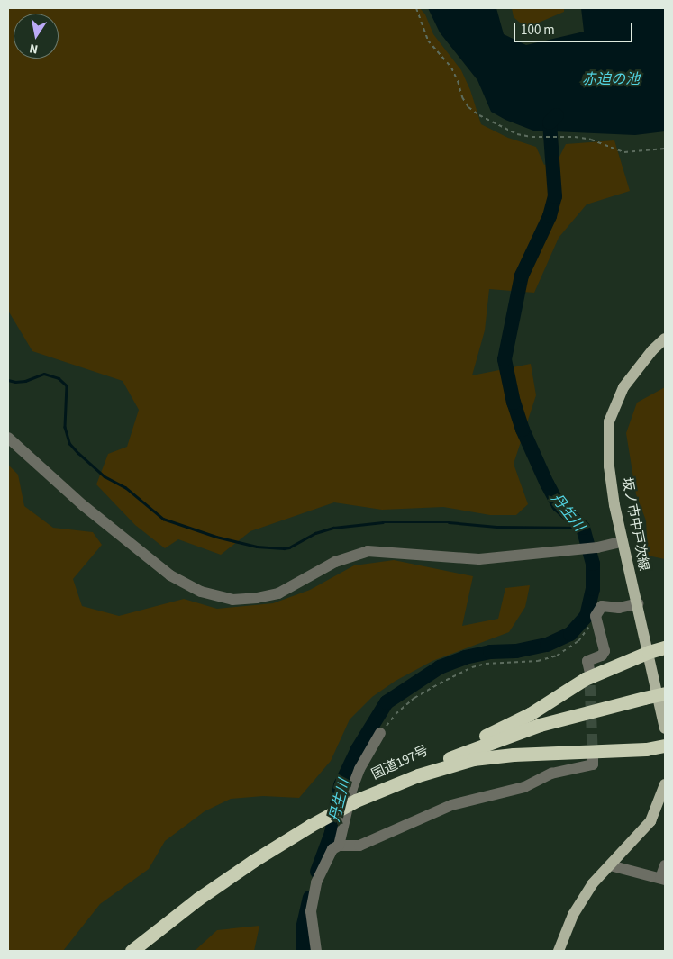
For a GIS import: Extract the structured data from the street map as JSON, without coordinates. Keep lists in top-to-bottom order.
{
  "streets": {
    "highway": ["国道197号"],
    "main road": ["坂ノ市中戸次線"]
  },
  "water": ["赤迫の池", "丹生川"],
  "scale_bar": "100 m",
  "north": "bottom"
}
